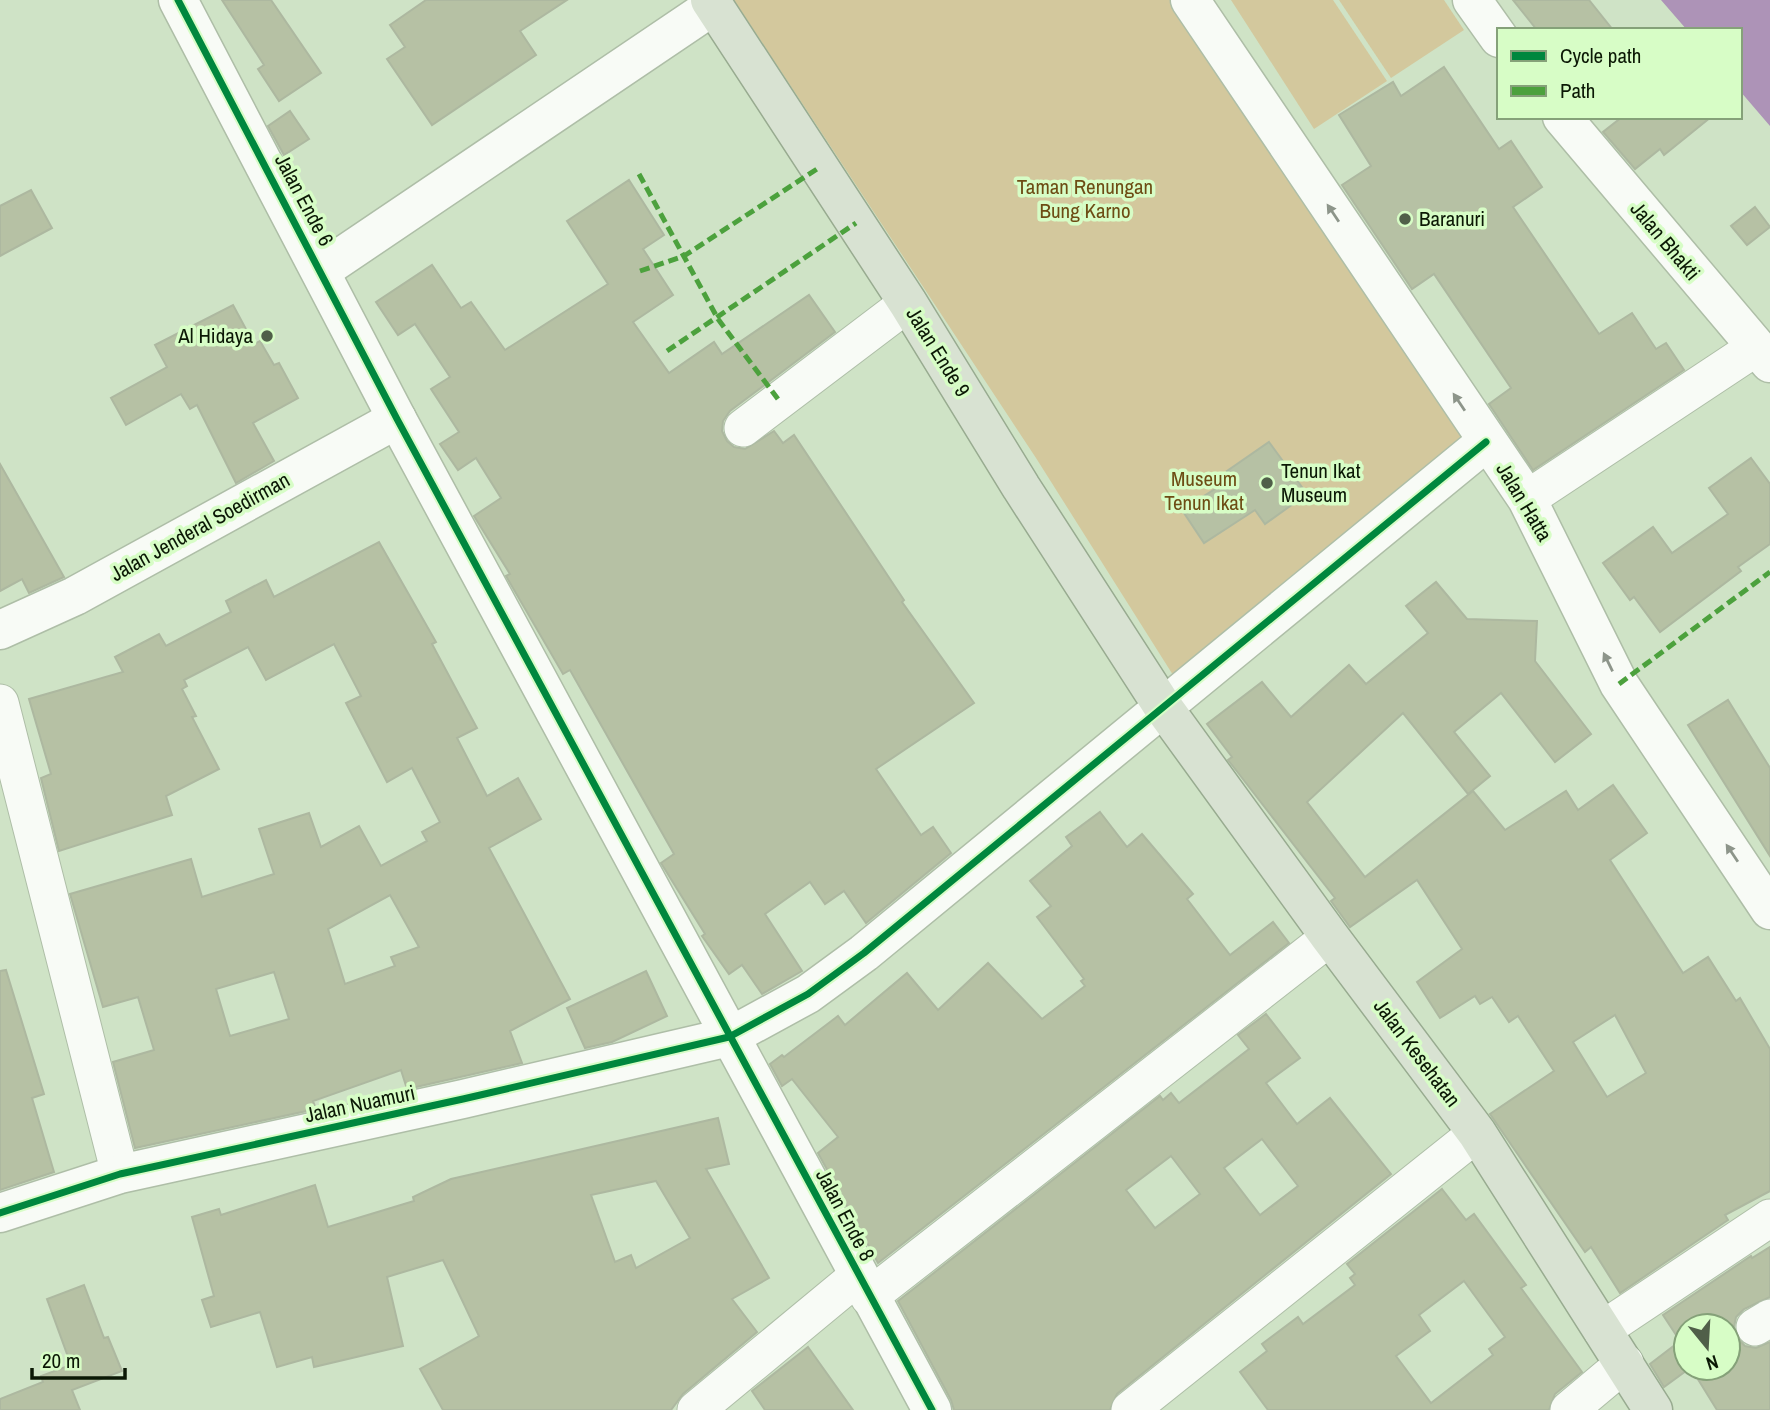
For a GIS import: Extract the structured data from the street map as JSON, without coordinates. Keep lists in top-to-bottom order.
{
  "streets": {
    "highway": ["Jalan Ende 9", "Jalan Kesehatan"],
    "street": [
      "Jalan Ende 6",
      "Jalan Bhakti",
      "Jalan Hatta",
      "Jalan Jenderal Soedirman",
      "Jalan Nuamuri",
      "Jalan Ende 8"
    ]
  },
  "crossings": [
    ["Jalan Ende 6", "Jalan Jenderal Soedirman"],
    ["Jalan Ende 6", "Jalan Nuamuri"],
    ["Jalan Ende 6", "Jalan Ende 8"],
    ["Jalan Ende 9", "Jalan Kesehatan"],
    ["Jalan Ende 9", "Jalan Nuamuri"],
    ["Jalan Hatta", "Jalan Nuamuri"],
    ["Jalan Kesehatan", "Jalan Nuamuri"],
    ["Jalan Nuamuri", "Jalan Ende 8"]
  ],
  "one_way": ["Jalan Hatta"],
  "parks": ["Taman Renungan Bung Karno", "Museum Tenun Ikat"],
  "places": ["Baranuri", "Al Hidaya", "Tenun Ikat Museum"],
  "legend": ["Cycle path", "Path"],
  "scale_bar": "20 m",
  "north": "bottom"
}
